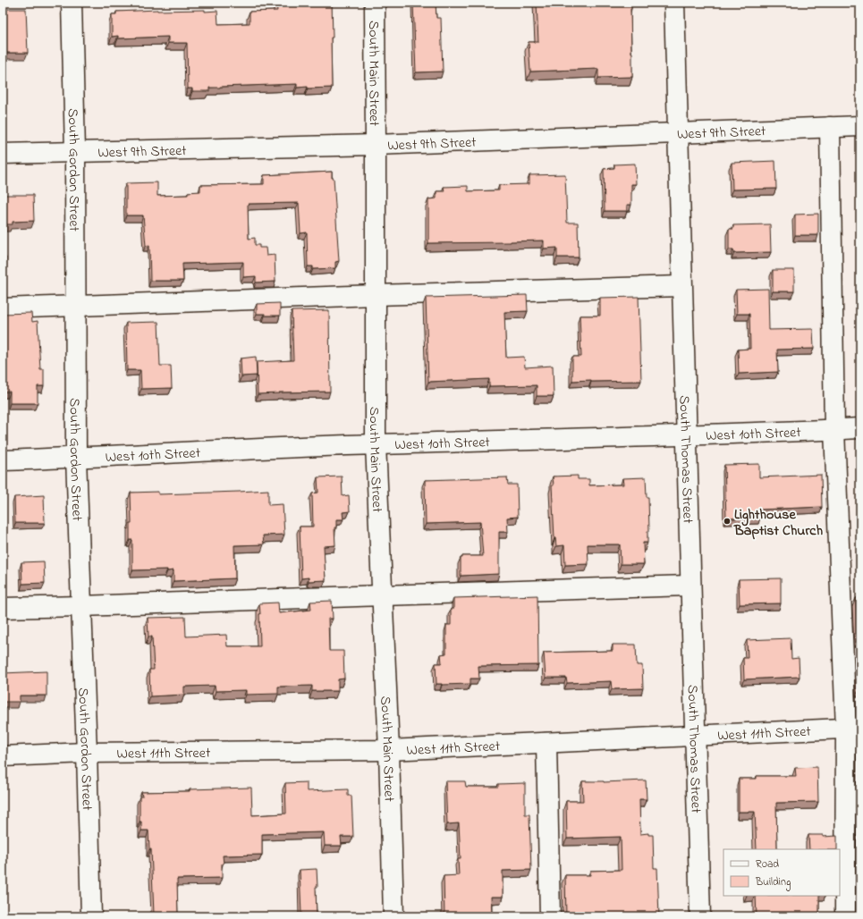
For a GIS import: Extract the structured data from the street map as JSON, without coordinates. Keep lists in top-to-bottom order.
{
  "streets": {
    "street": [
      "South Main Street",
      "West 9th Street",
      "South Gordon Street",
      "West 10th Street",
      "South Thomas Street",
      "West 11th Street"
    ]
  },
  "crossings": [
    ["South Main Street", "West 9th Street"],
    ["South Main Street", "West 10th Street"],
    ["South Main Street", "West 11th Street"],
    ["West 9th Street", "South Gordon Street"],
    ["West 9th Street", "South Thomas Street"],
    ["South Gordon Street", "West 10th Street"],
    ["South Gordon Street", "West 11th Street"],
    ["West 10th Street", "South Thomas Street"],
    ["South Thomas Street", "West 11th Street"]
  ],
  "places": ["Lighthouse Baptist Church"],
  "legend": ["Road", "Building"]
}
